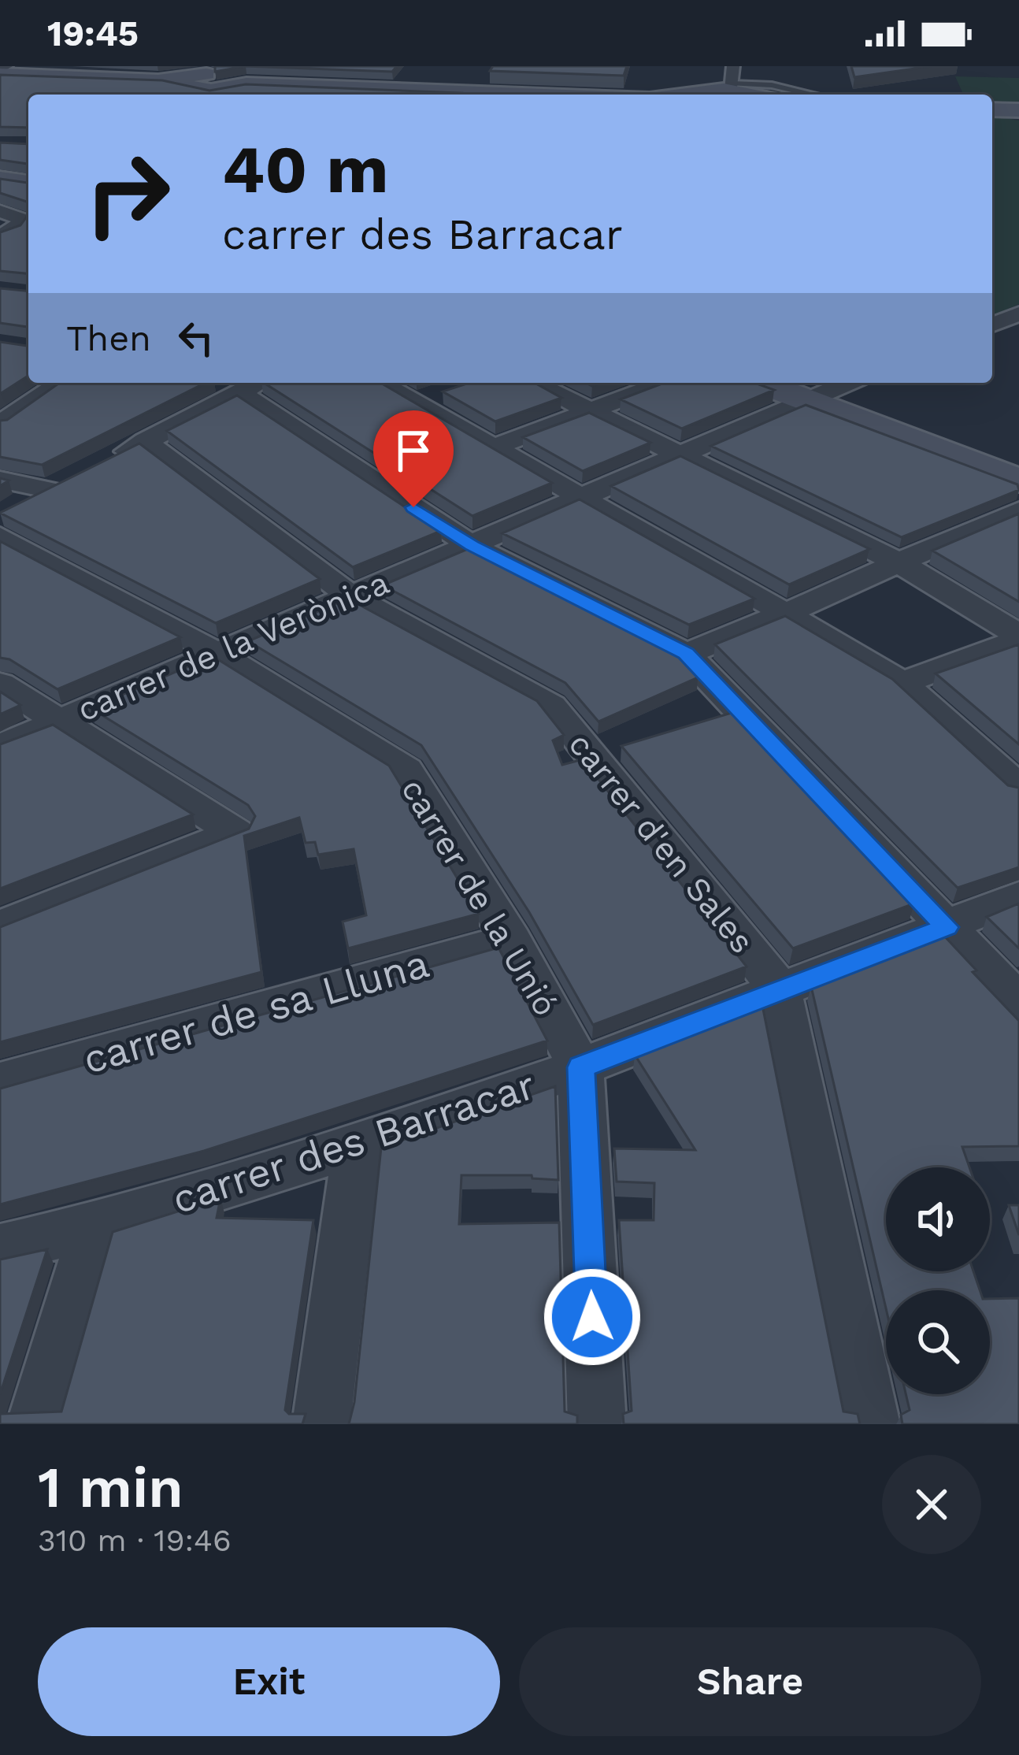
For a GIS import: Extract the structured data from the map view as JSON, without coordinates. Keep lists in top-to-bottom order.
{
  "streets": {
    "street": [
      "carrer de la Verònica",
      "carrer d'en Sales",
      "carrer de la Unió",
      "carrer de sa Lluna",
      "carrer des Barracar"
    ]
  },
  "crossings": [
    ["carrer de la Verònica", "carrer d'en Sales"],
    ["carrer de la Verònica", "carrer de la Unió"],
    ["carrer d'en Sales", "carrer des Barracar"],
    ["carrer de la Unió", "carrer de sa Lluna"],
    ["carrer de la Unió", "carrer des Barracar"]
  ],
  "page": {
    "status": "19:45",
    "turn": ["40 m", "carrer des Barracar"],
    "then": "Then",
    "heading": ["1 min", "310 m · 19:46"],
    "buttons": ["Exit", "Share"]
  }
}
